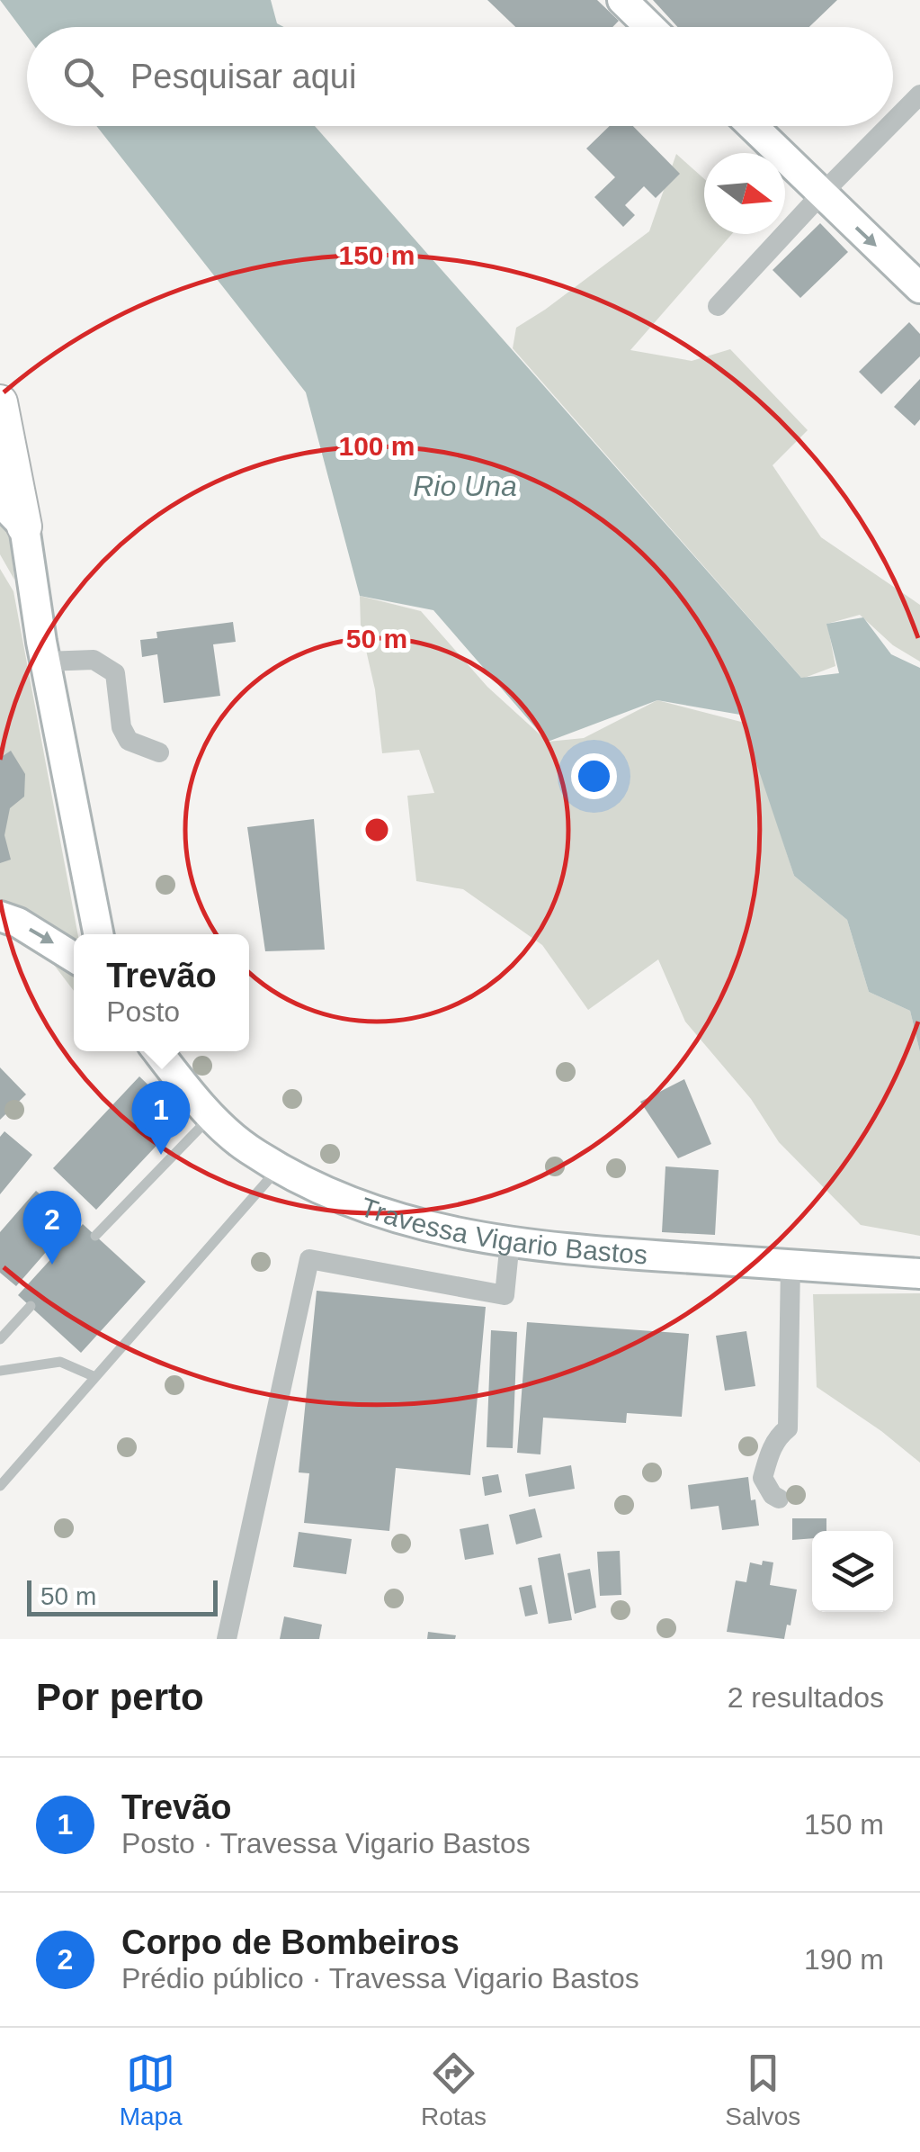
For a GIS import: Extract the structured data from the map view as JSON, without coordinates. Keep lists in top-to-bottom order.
{
  "streets": {
    "main road": ["Travessa Vigario Bastos"]
  },
  "water": ["Rio Una"],
  "scale_bar": "50 m",
  "north": "right",
  "page": {
    "search": "Pesquisar aqui",
    "popup": ["Trevão", "Posto"],
    "pins": ["1", "2"],
    "scale": "50 m",
    "heading": ["Por perto", "2 resultados"],
    "list": [
      {
        "mark": "1",
        "name": "Trevão",
        "note": "Posto · Travessa Vigario Bastos",
        "value": "150 m"
      },
      {
        "mark": "2",
        "name": "Corpo de Bombeiros",
        "note": "Prédio público · Travessa Vigario Bastos",
        "value": "190 m"
      }
    ],
    "nav": ["Mapa", "Rotas", "Salvos"]
  },
  "rings": ["150 m", "100 m", "50 m"]
}
